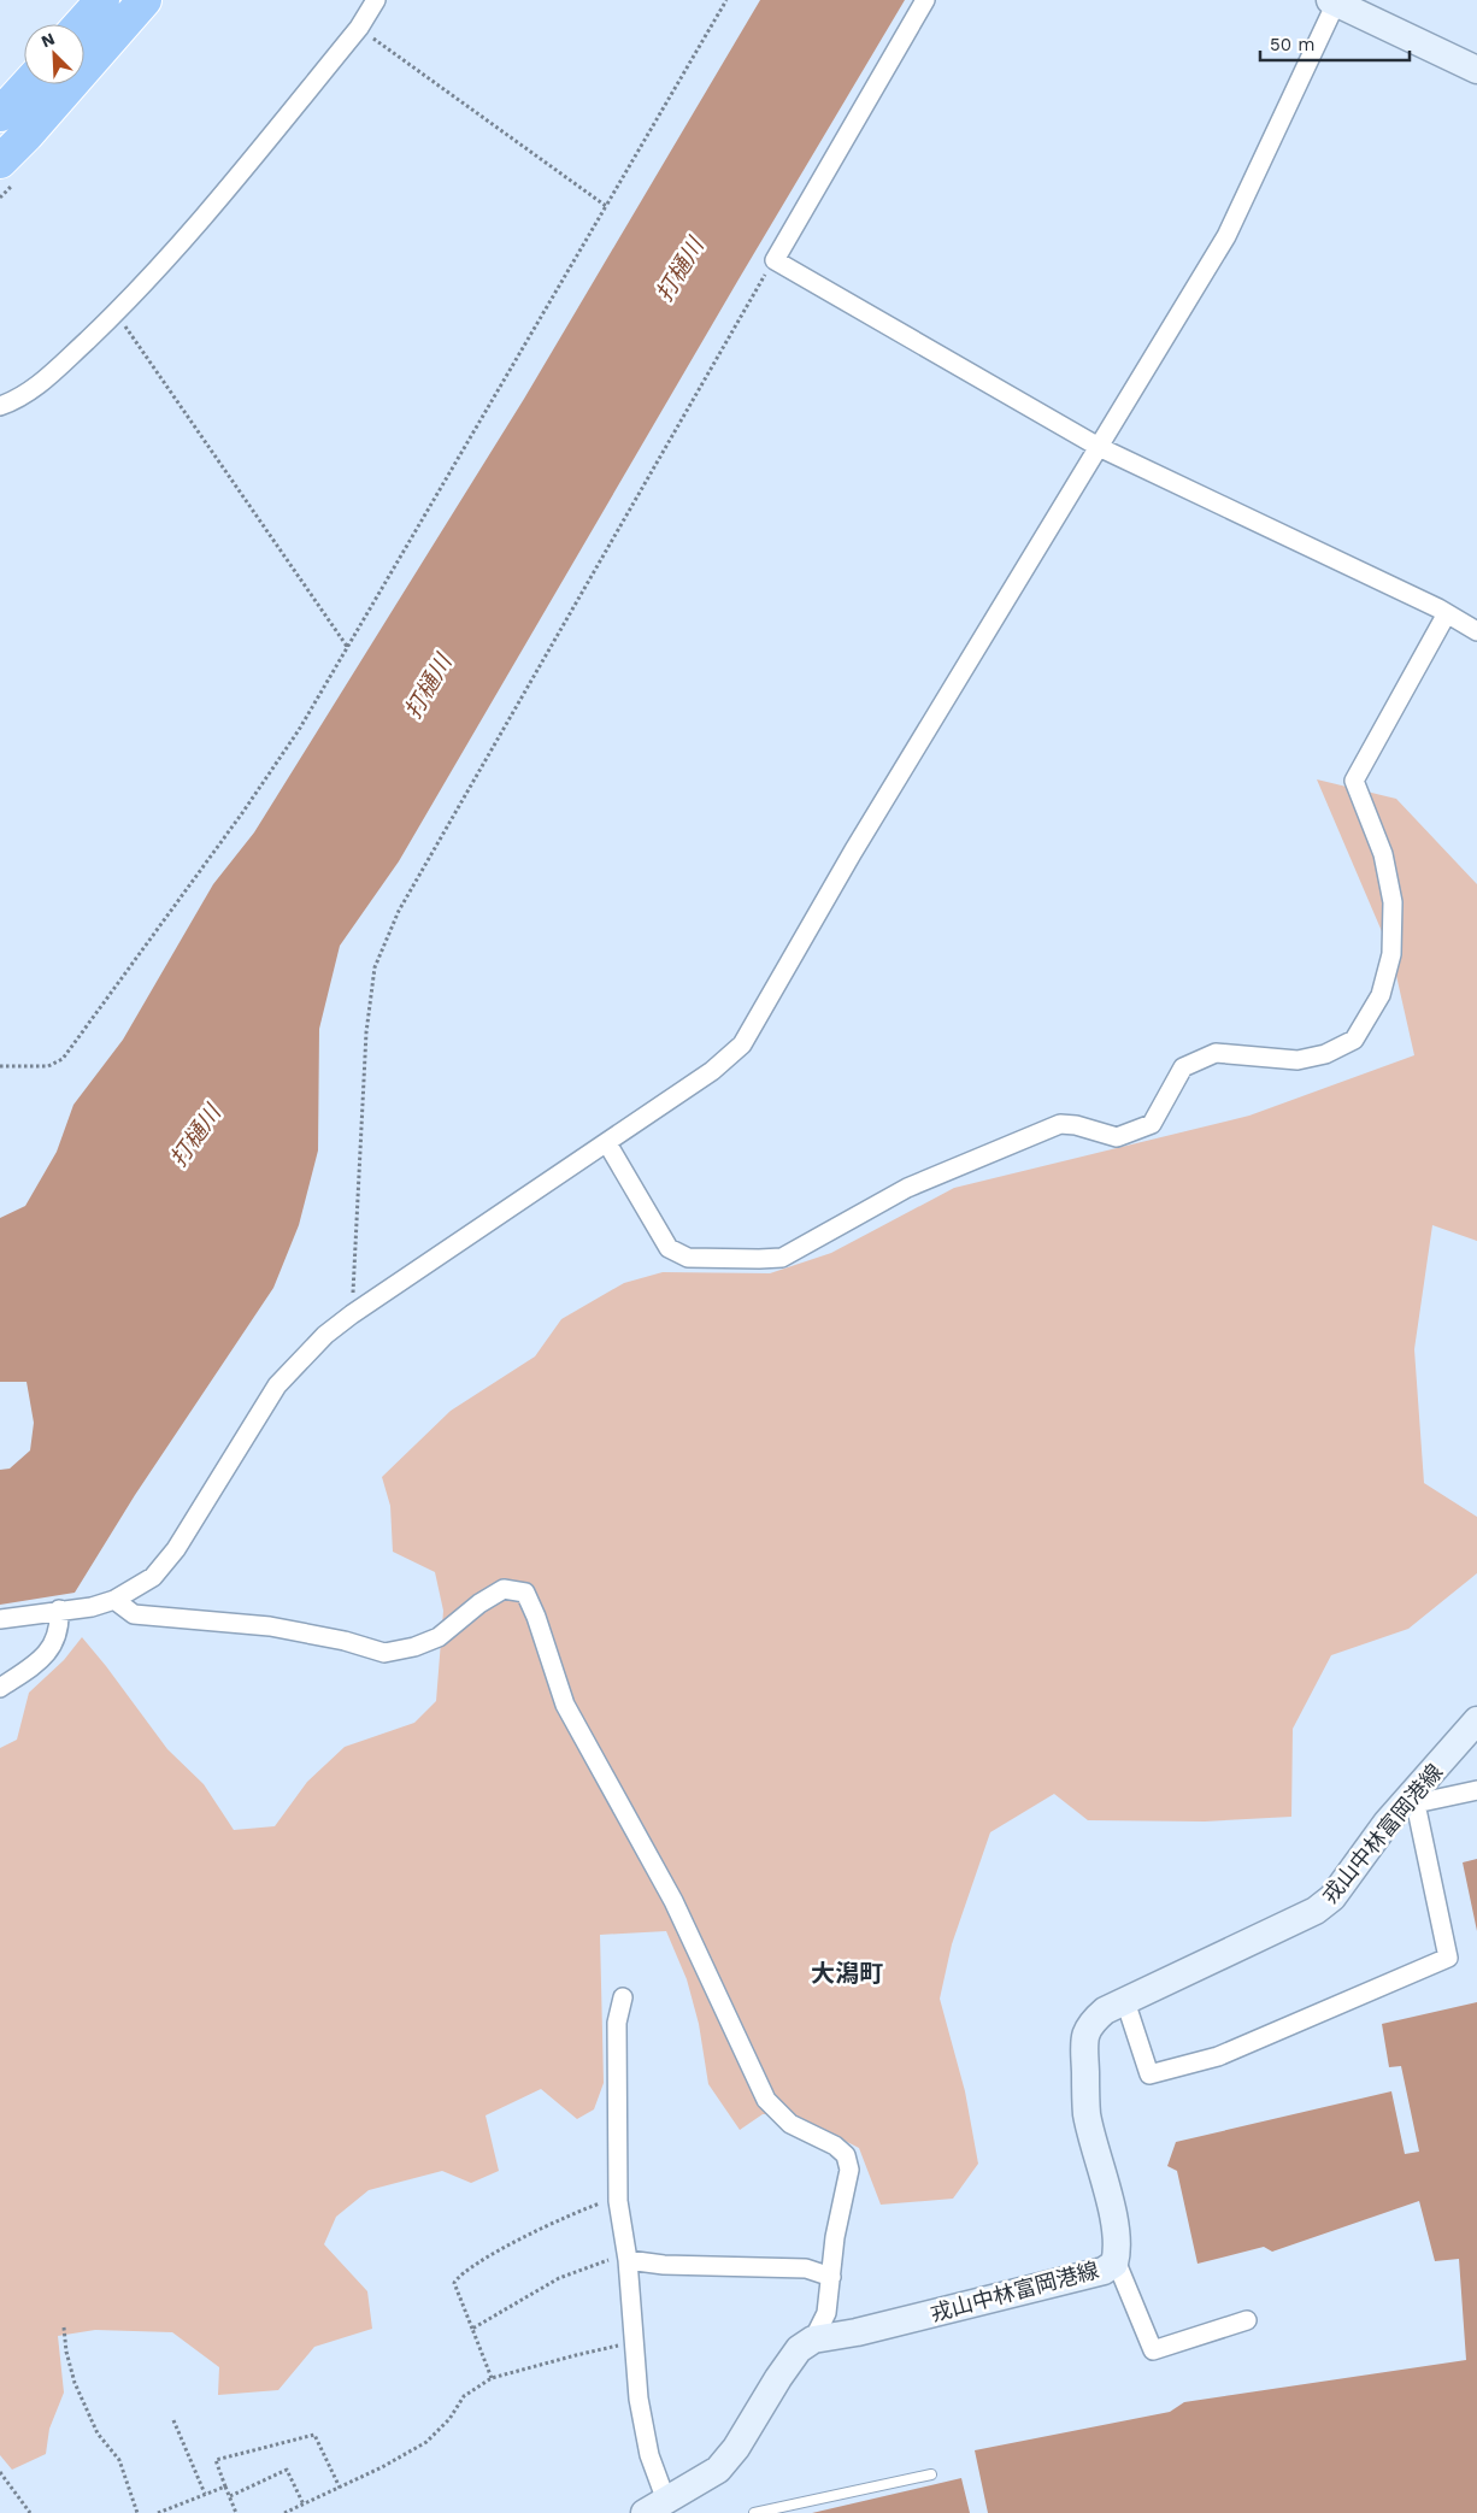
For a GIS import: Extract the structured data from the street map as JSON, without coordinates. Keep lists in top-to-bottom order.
{
  "streets": {
    "main road": ["戎山中林富岡港線"]
  },
  "districts": ["大潟町"],
  "water": ["打樋川"],
  "scale_bar": "50 m",
  "north": "top left"
}
